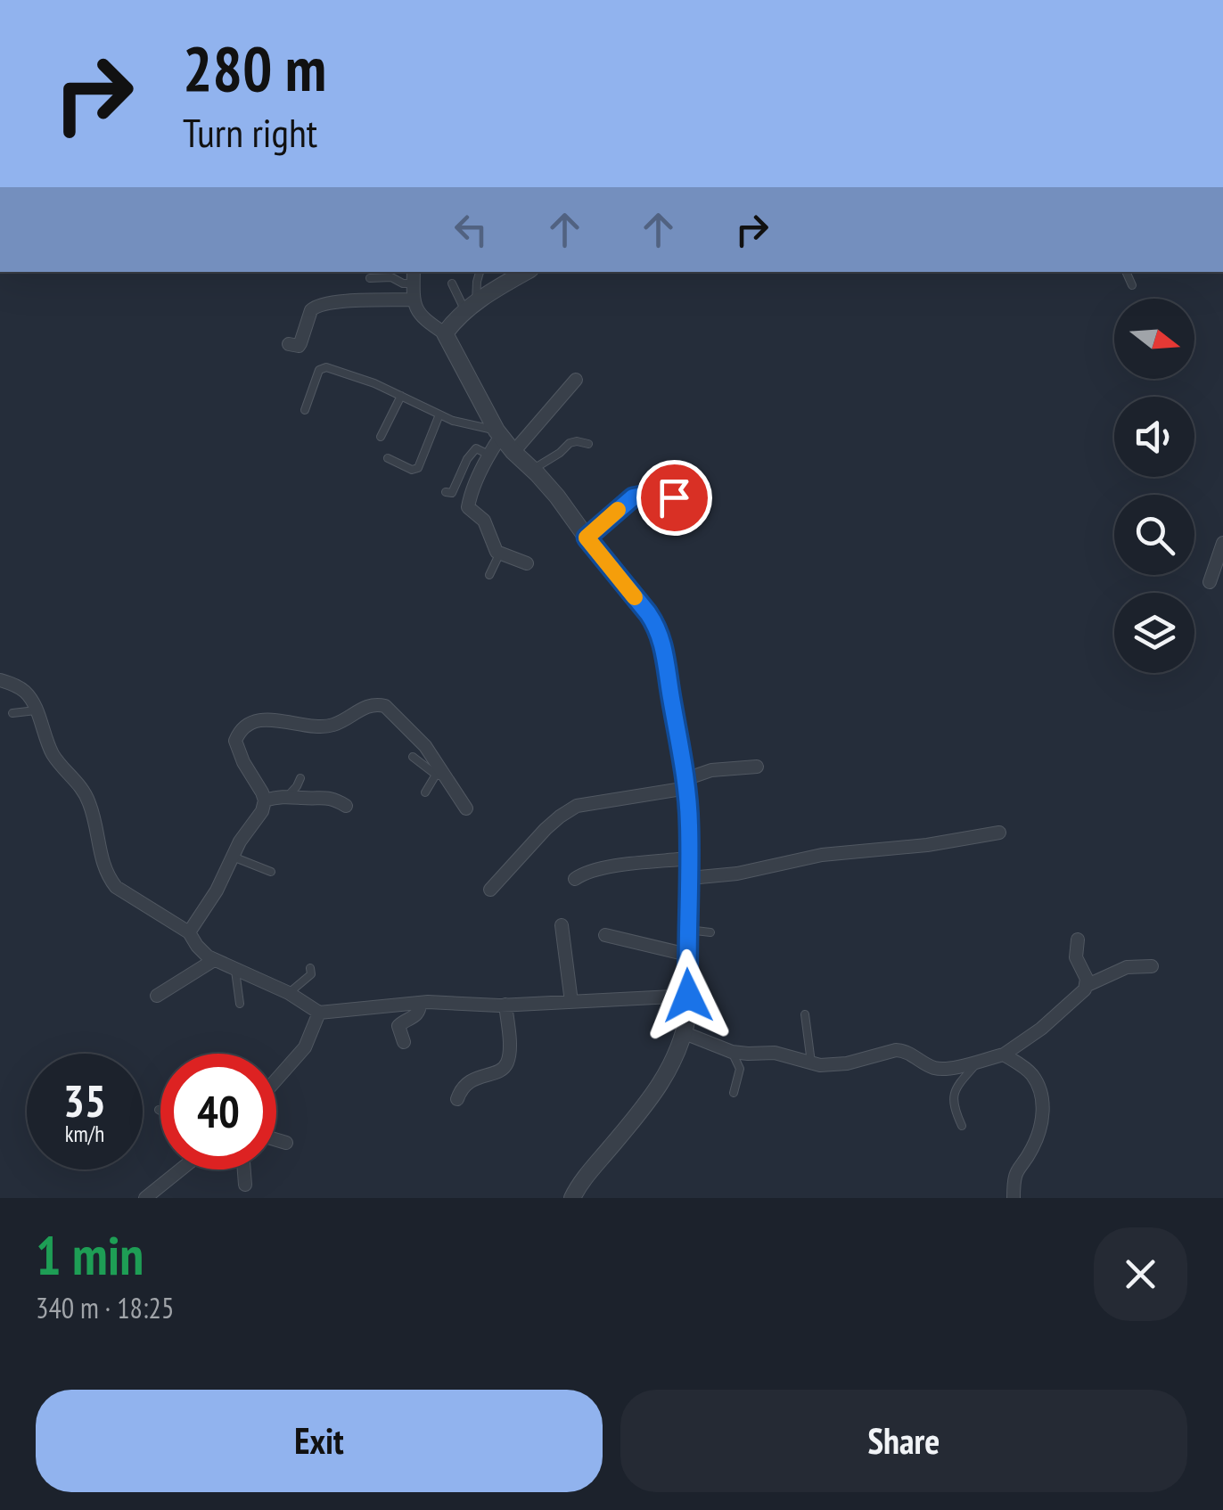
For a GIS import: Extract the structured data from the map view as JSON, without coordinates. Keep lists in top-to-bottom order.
{
  "north": "right",
  "page": {
    "turn": ["280 m", "Turn right"],
    "speed": "35 km/h",
    "limit": "40",
    "heading": ["1 min", "340 m · 18:25"],
    "buttons": ["Exit", "Share"]
  }
}
